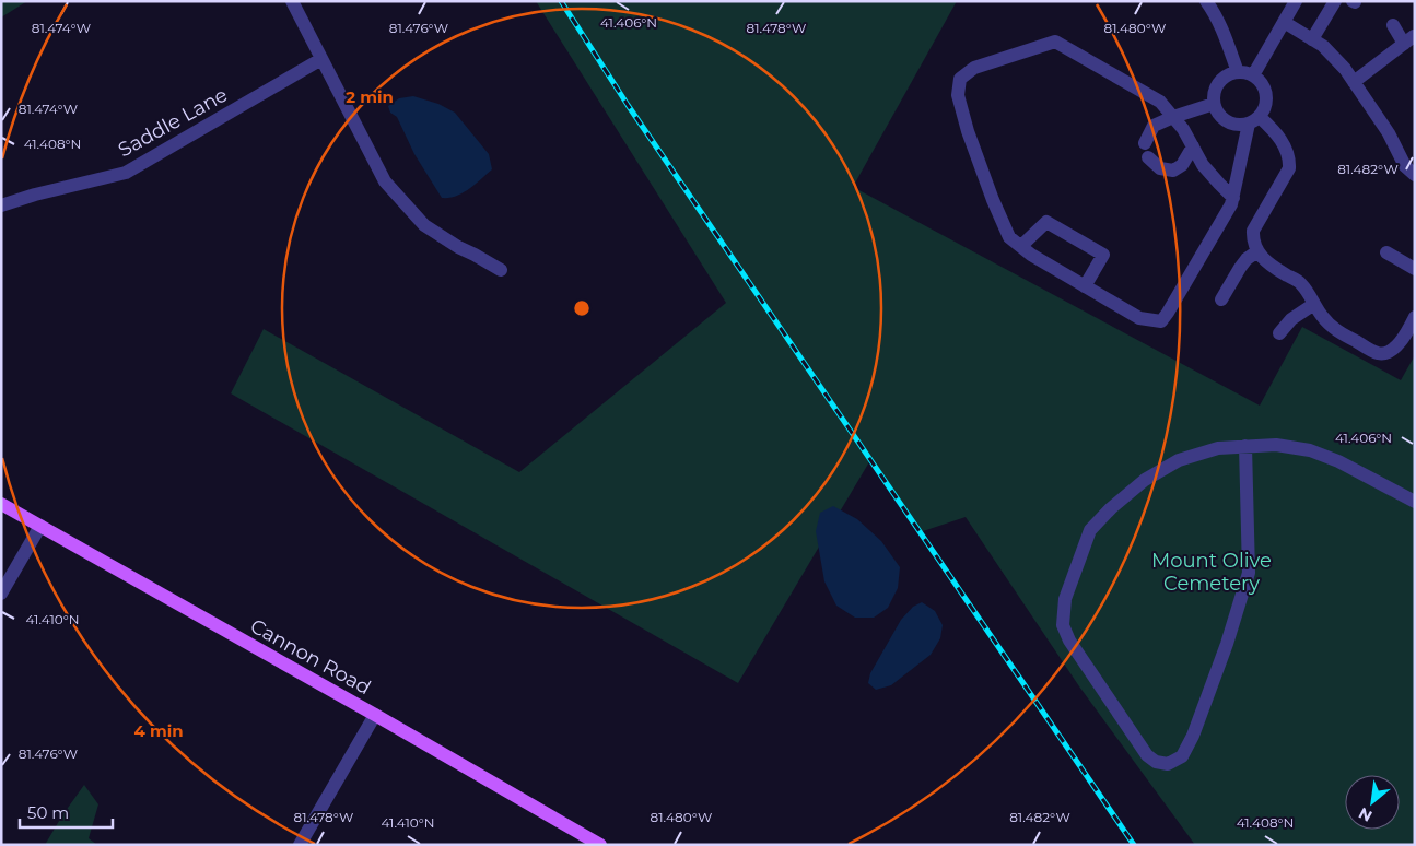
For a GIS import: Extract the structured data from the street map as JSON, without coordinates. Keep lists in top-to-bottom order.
{
  "streets": {
    "main road": ["Cannon Road"],
    "street": ["Saddle Lane"]
  },
  "parks": ["Mount Olive Cemetery"],
  "scale_bar": "50 m",
  "north": "bottom left",
  "coordinates": [
    "41.406°N",
    "81.474°W",
    "81.476°W",
    "81.478°W",
    "81.480°W",
    "41.408°N",
    "81.482°W",
    "41.410°N"
  ],
  "rings": ["2 min", "4 min"]
}
